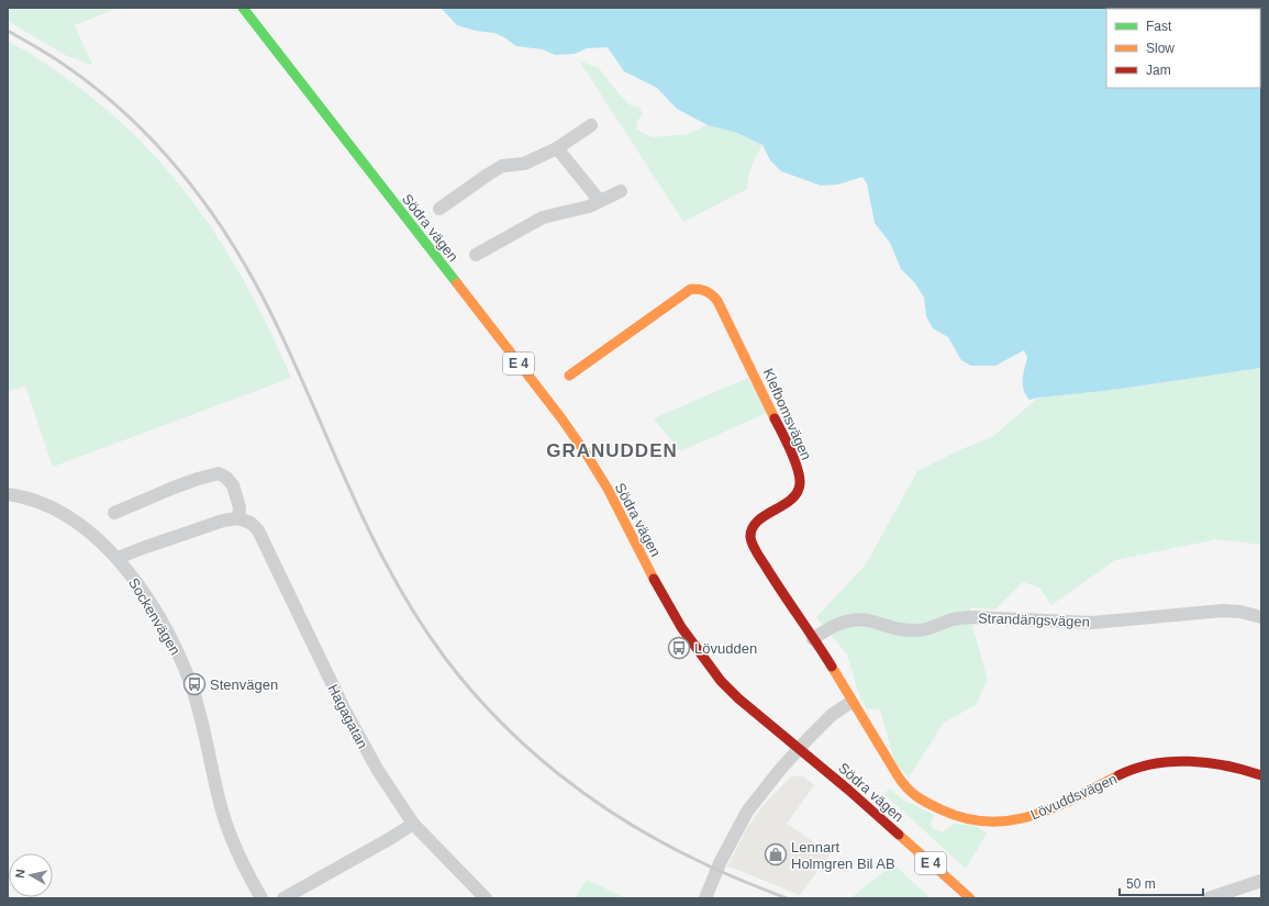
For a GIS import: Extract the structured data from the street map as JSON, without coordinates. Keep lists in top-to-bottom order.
{
  "streets": {
    "main road": [
      "Södra vägen",
      "E 4",
      "Klefbomsvägen",
      "Lövuddsvägen"
    ],
    "street": ["Sockenvägen", "Strandängsvägen", "Hagagatan"]
  },
  "crossings": [
    ["Klefbomsvägen", "Strandängsvägen"],
    ["Klefbomsvägen", "Lövuddsvägen"]
  ],
  "districts": ["GRANUDDEN"],
  "places": {
    "bus stop": ["Lövudden", "Stenvägen"],
    "shop": ["Lennart Holmgren Bil AB"]
  },
  "legend": ["Fast", "Slow", "Jam"],
  "scale_bar": "50 m",
  "north": "left"
}
